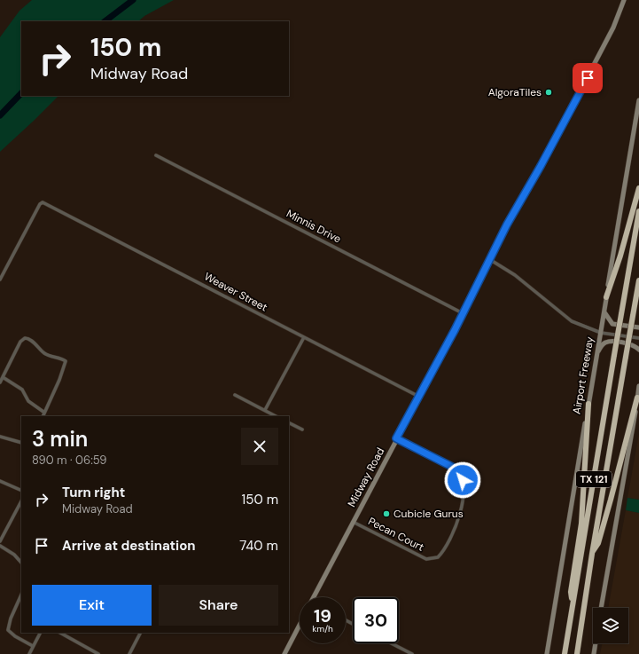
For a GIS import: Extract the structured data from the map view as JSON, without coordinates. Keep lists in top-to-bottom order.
{
  "streets": {
    "highway": ["TX 121"],
    "main road": ["Airport Freeway", "Midway Road"],
    "street": ["Minnis Drive", "Weaver Street", "Pecan Court"]
  },
  "crossings": [
    ["Minnis Drive", "Midway Road"],
    ["Weaver Street", "Midway Road"],
    ["Midway Road", "Pecan Court"]
  ],
  "places": ["AlgoraTiles", "Cubicle Gurus"],
  "page": {
    "turn": ["150 m", "Midway Road"],
    "heading": ["3 min", "890 m · 06:59"],
    "list": [
      {
        "name": "Turn right",
        "note": "Midway Road",
        "value": "150 m"
      },
      {
        "name": "Arrive at destination",
        "value": "740 m"
      }
    ],
    "buttons": ["Exit", "Share"],
    "speed": "19 km/h",
    "limit": "30"
  }
}
